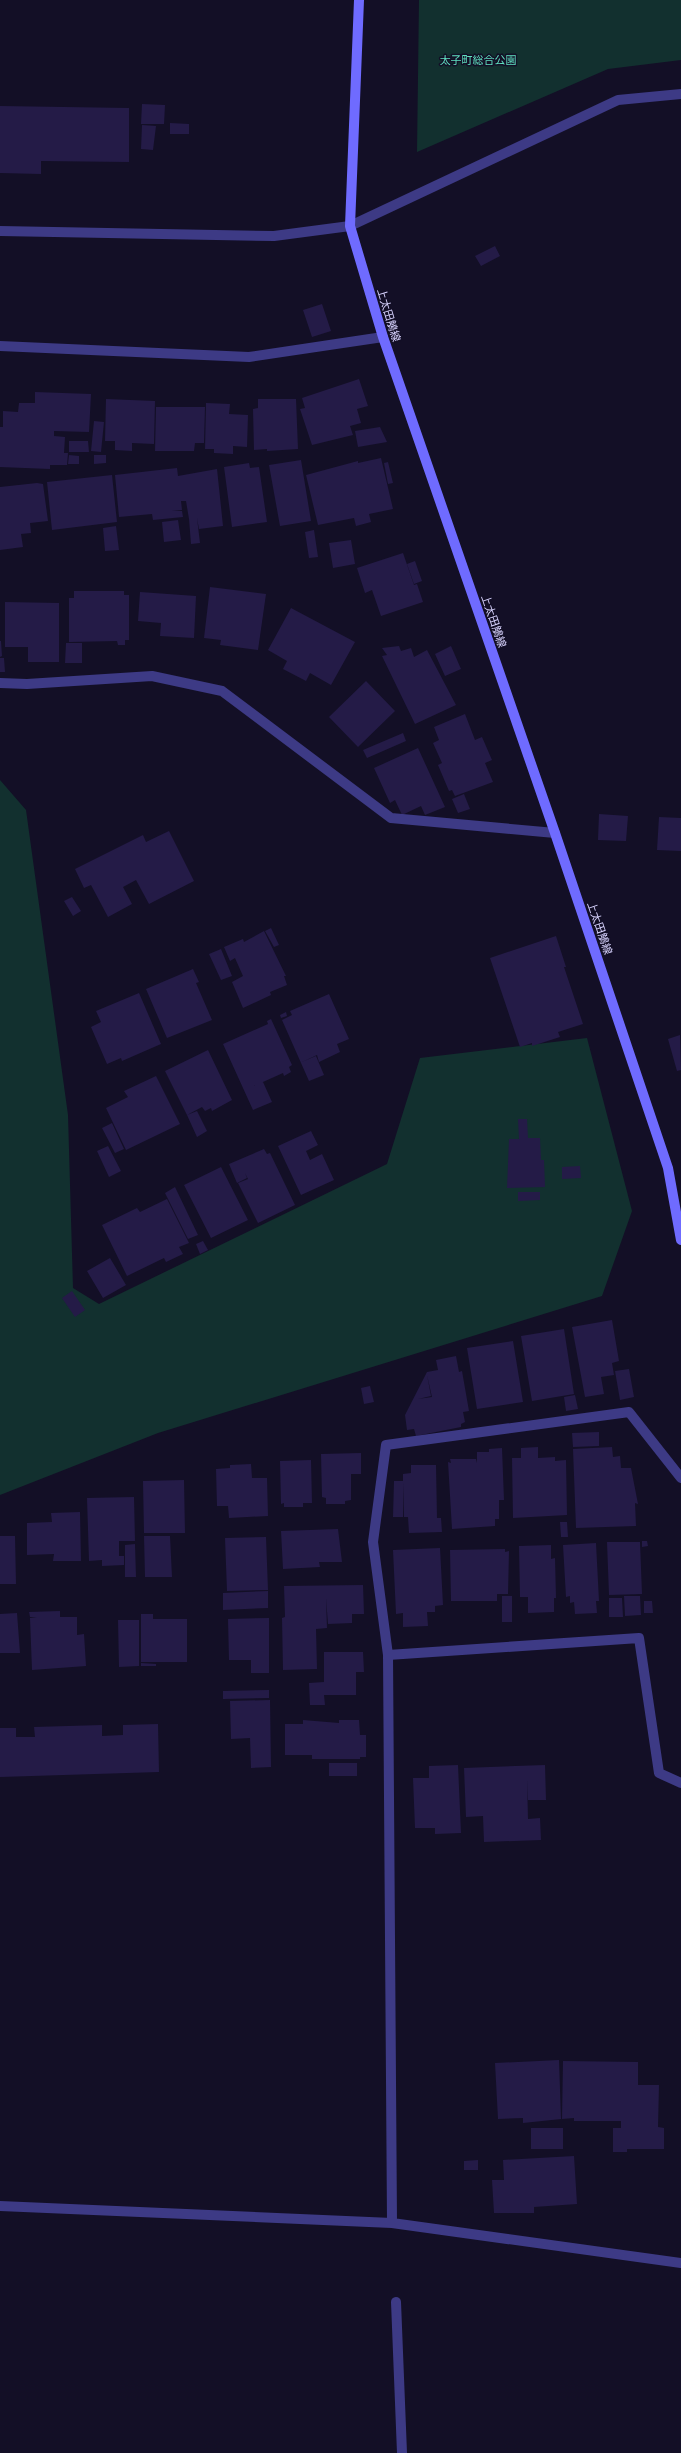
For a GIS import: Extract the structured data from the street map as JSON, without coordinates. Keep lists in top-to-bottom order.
{
  "streets": {
    "main road": ["上太田鵤線"]
  },
  "parks": ["太子町総合公園"]
}
